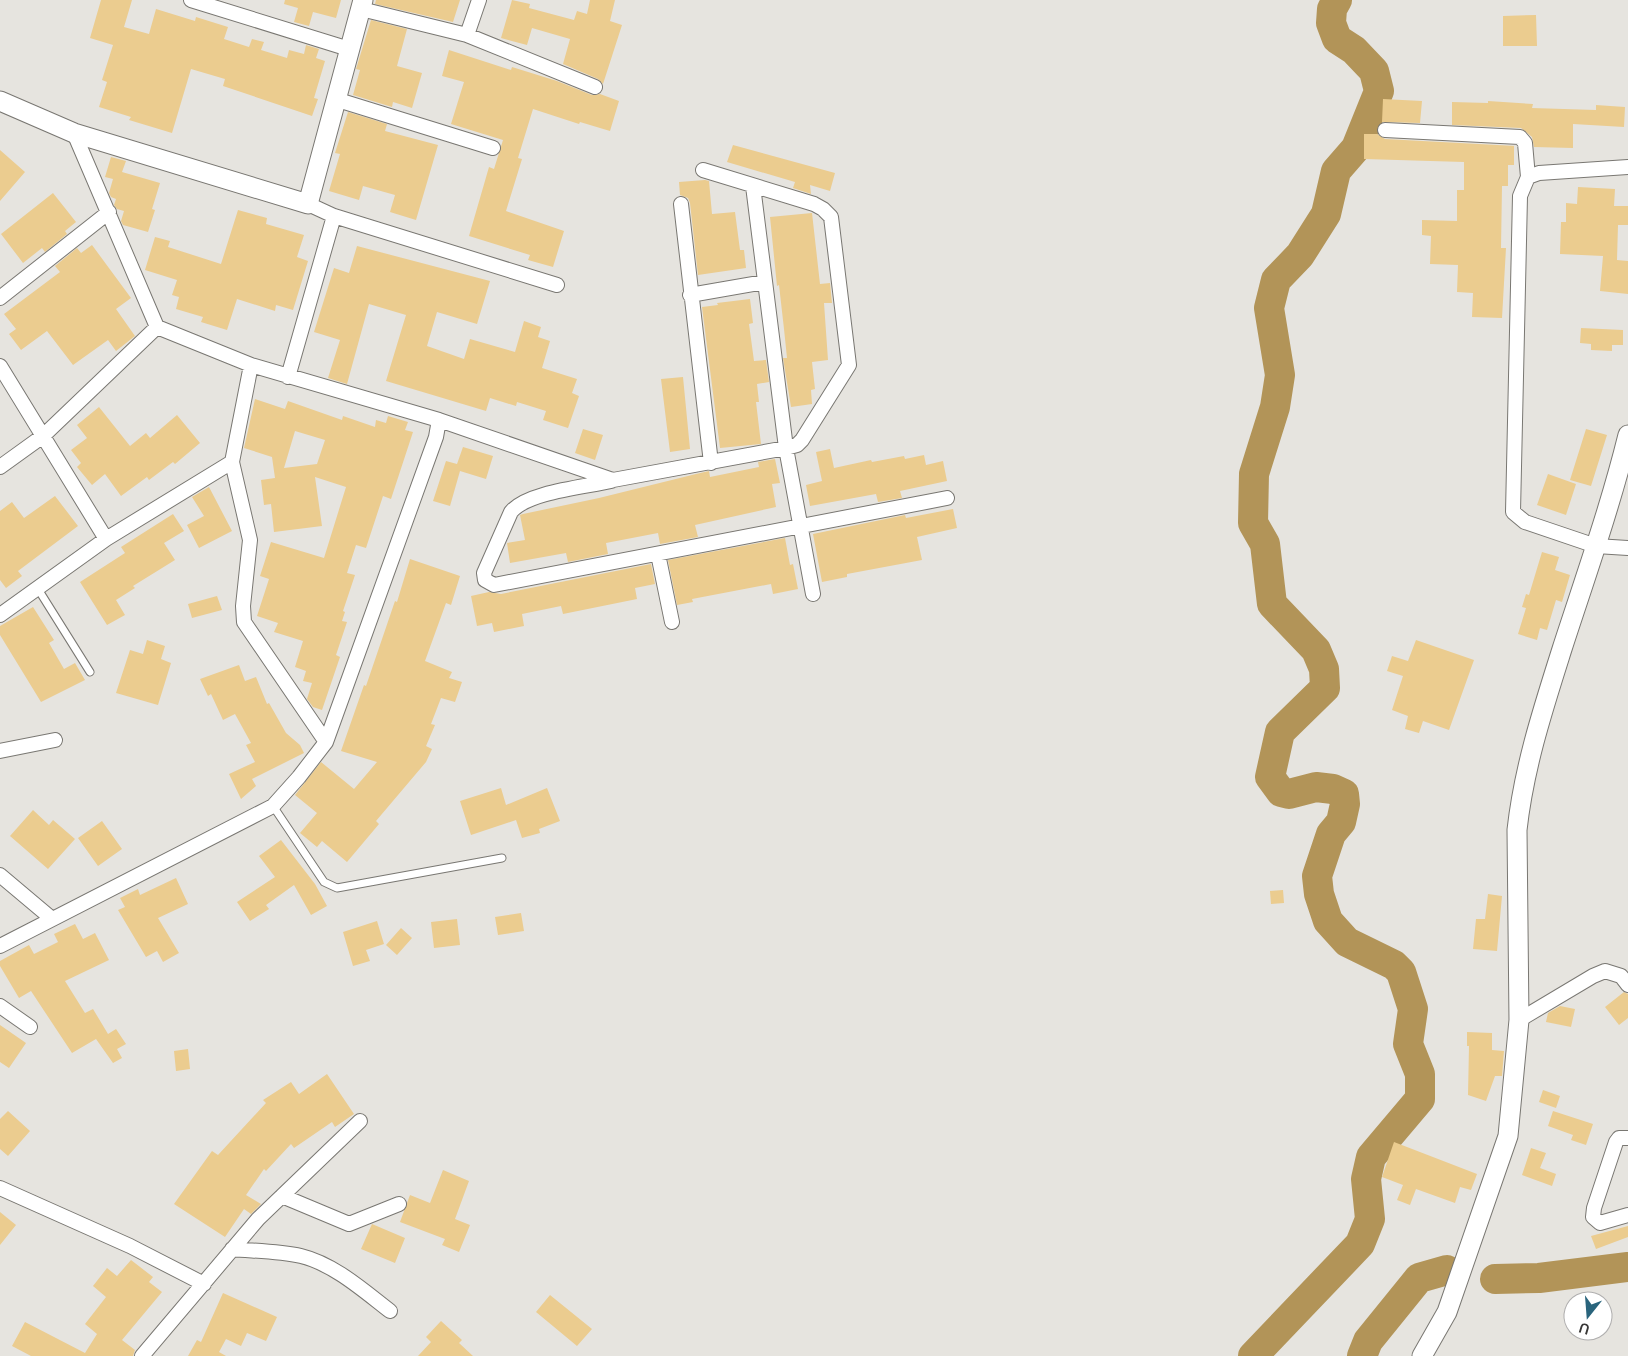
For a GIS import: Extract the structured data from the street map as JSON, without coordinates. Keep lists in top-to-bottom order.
{
  "north": "bottom"
}
